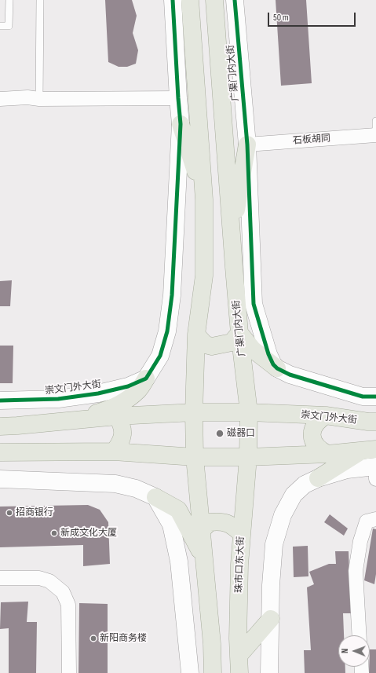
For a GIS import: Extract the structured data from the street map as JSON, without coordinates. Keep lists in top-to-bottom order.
{
  "streets": {
    "main road": ["广渠门内大街", "崇文门外大街", "珠市口东大街"],
    "street": ["石板胡同"]
  },
  "crossings": [
    ["广渠门内大街", "石板胡同"],
    ["广渠门内大街", "崇文门外大街"],
    ["广渠门内大街", "珠市口东大街"]
  ],
  "places": [
    "磁器口",
    "招商银行",
    "新成文化大厦",
    "新阳商务楼"
  ],
  "scale_bar": "50 m",
  "north": "left"
}
